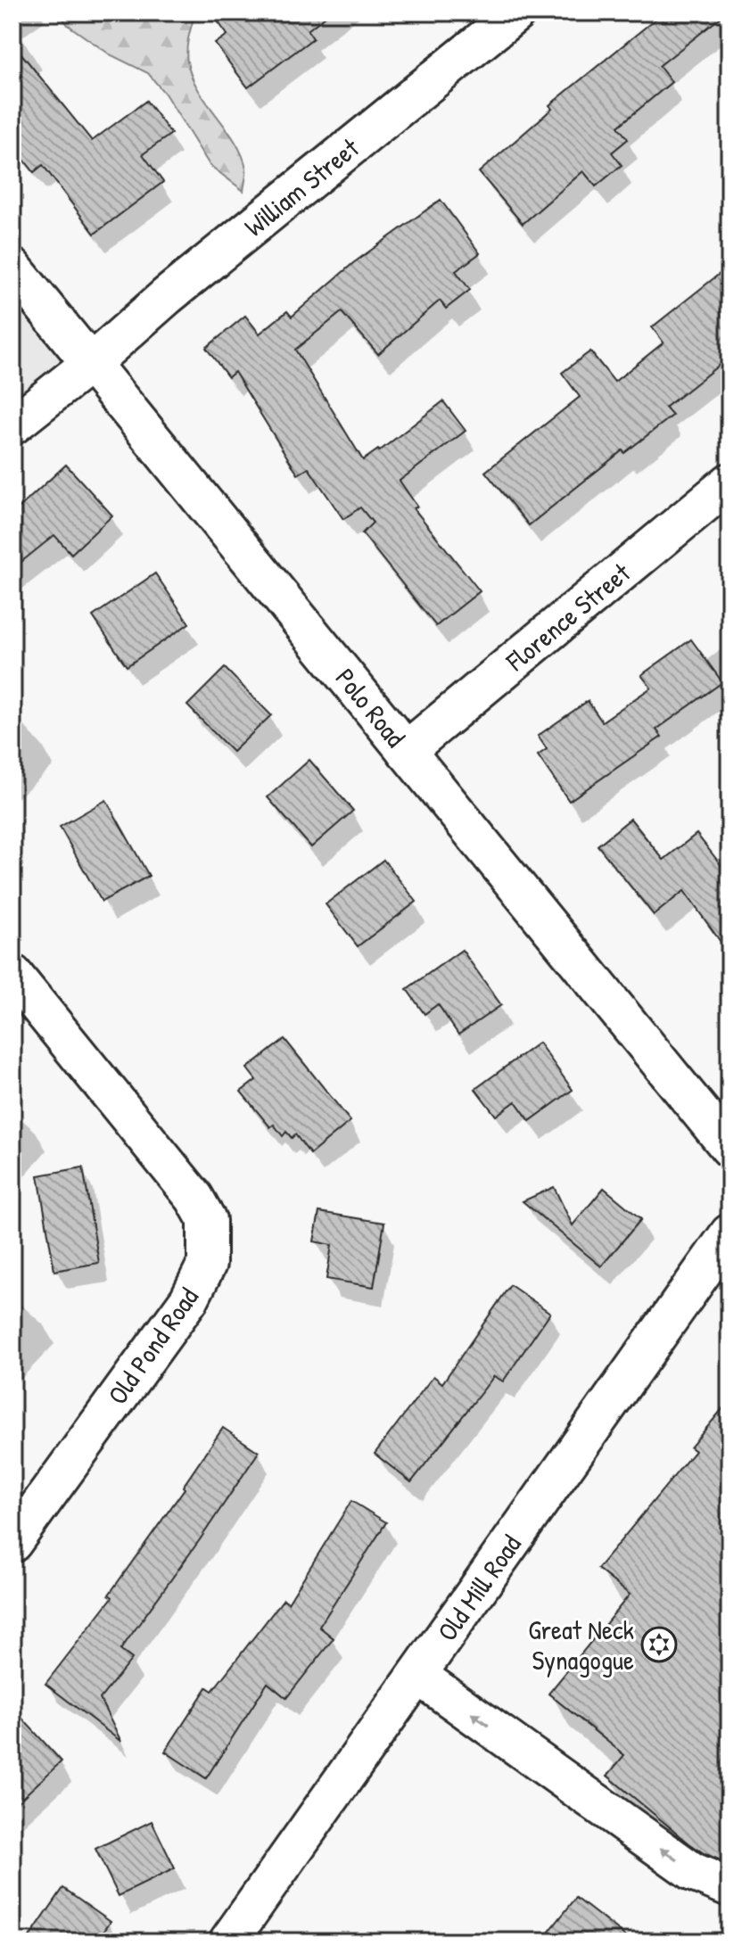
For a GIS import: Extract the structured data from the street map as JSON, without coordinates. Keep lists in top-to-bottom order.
{
  "streets": {
    "street": [
      "William Street",
      "Florence Street",
      "Polo Road",
      "Old Pond Road",
      "Old Mill Road"
    ]
  },
  "crossings": [
    ["William Street", "Polo Road"],
    ["Florence Street", "Polo Road"]
  ],
  "places": {
    "synagogue": ["Great Neck Synagogue"]
  }
}
